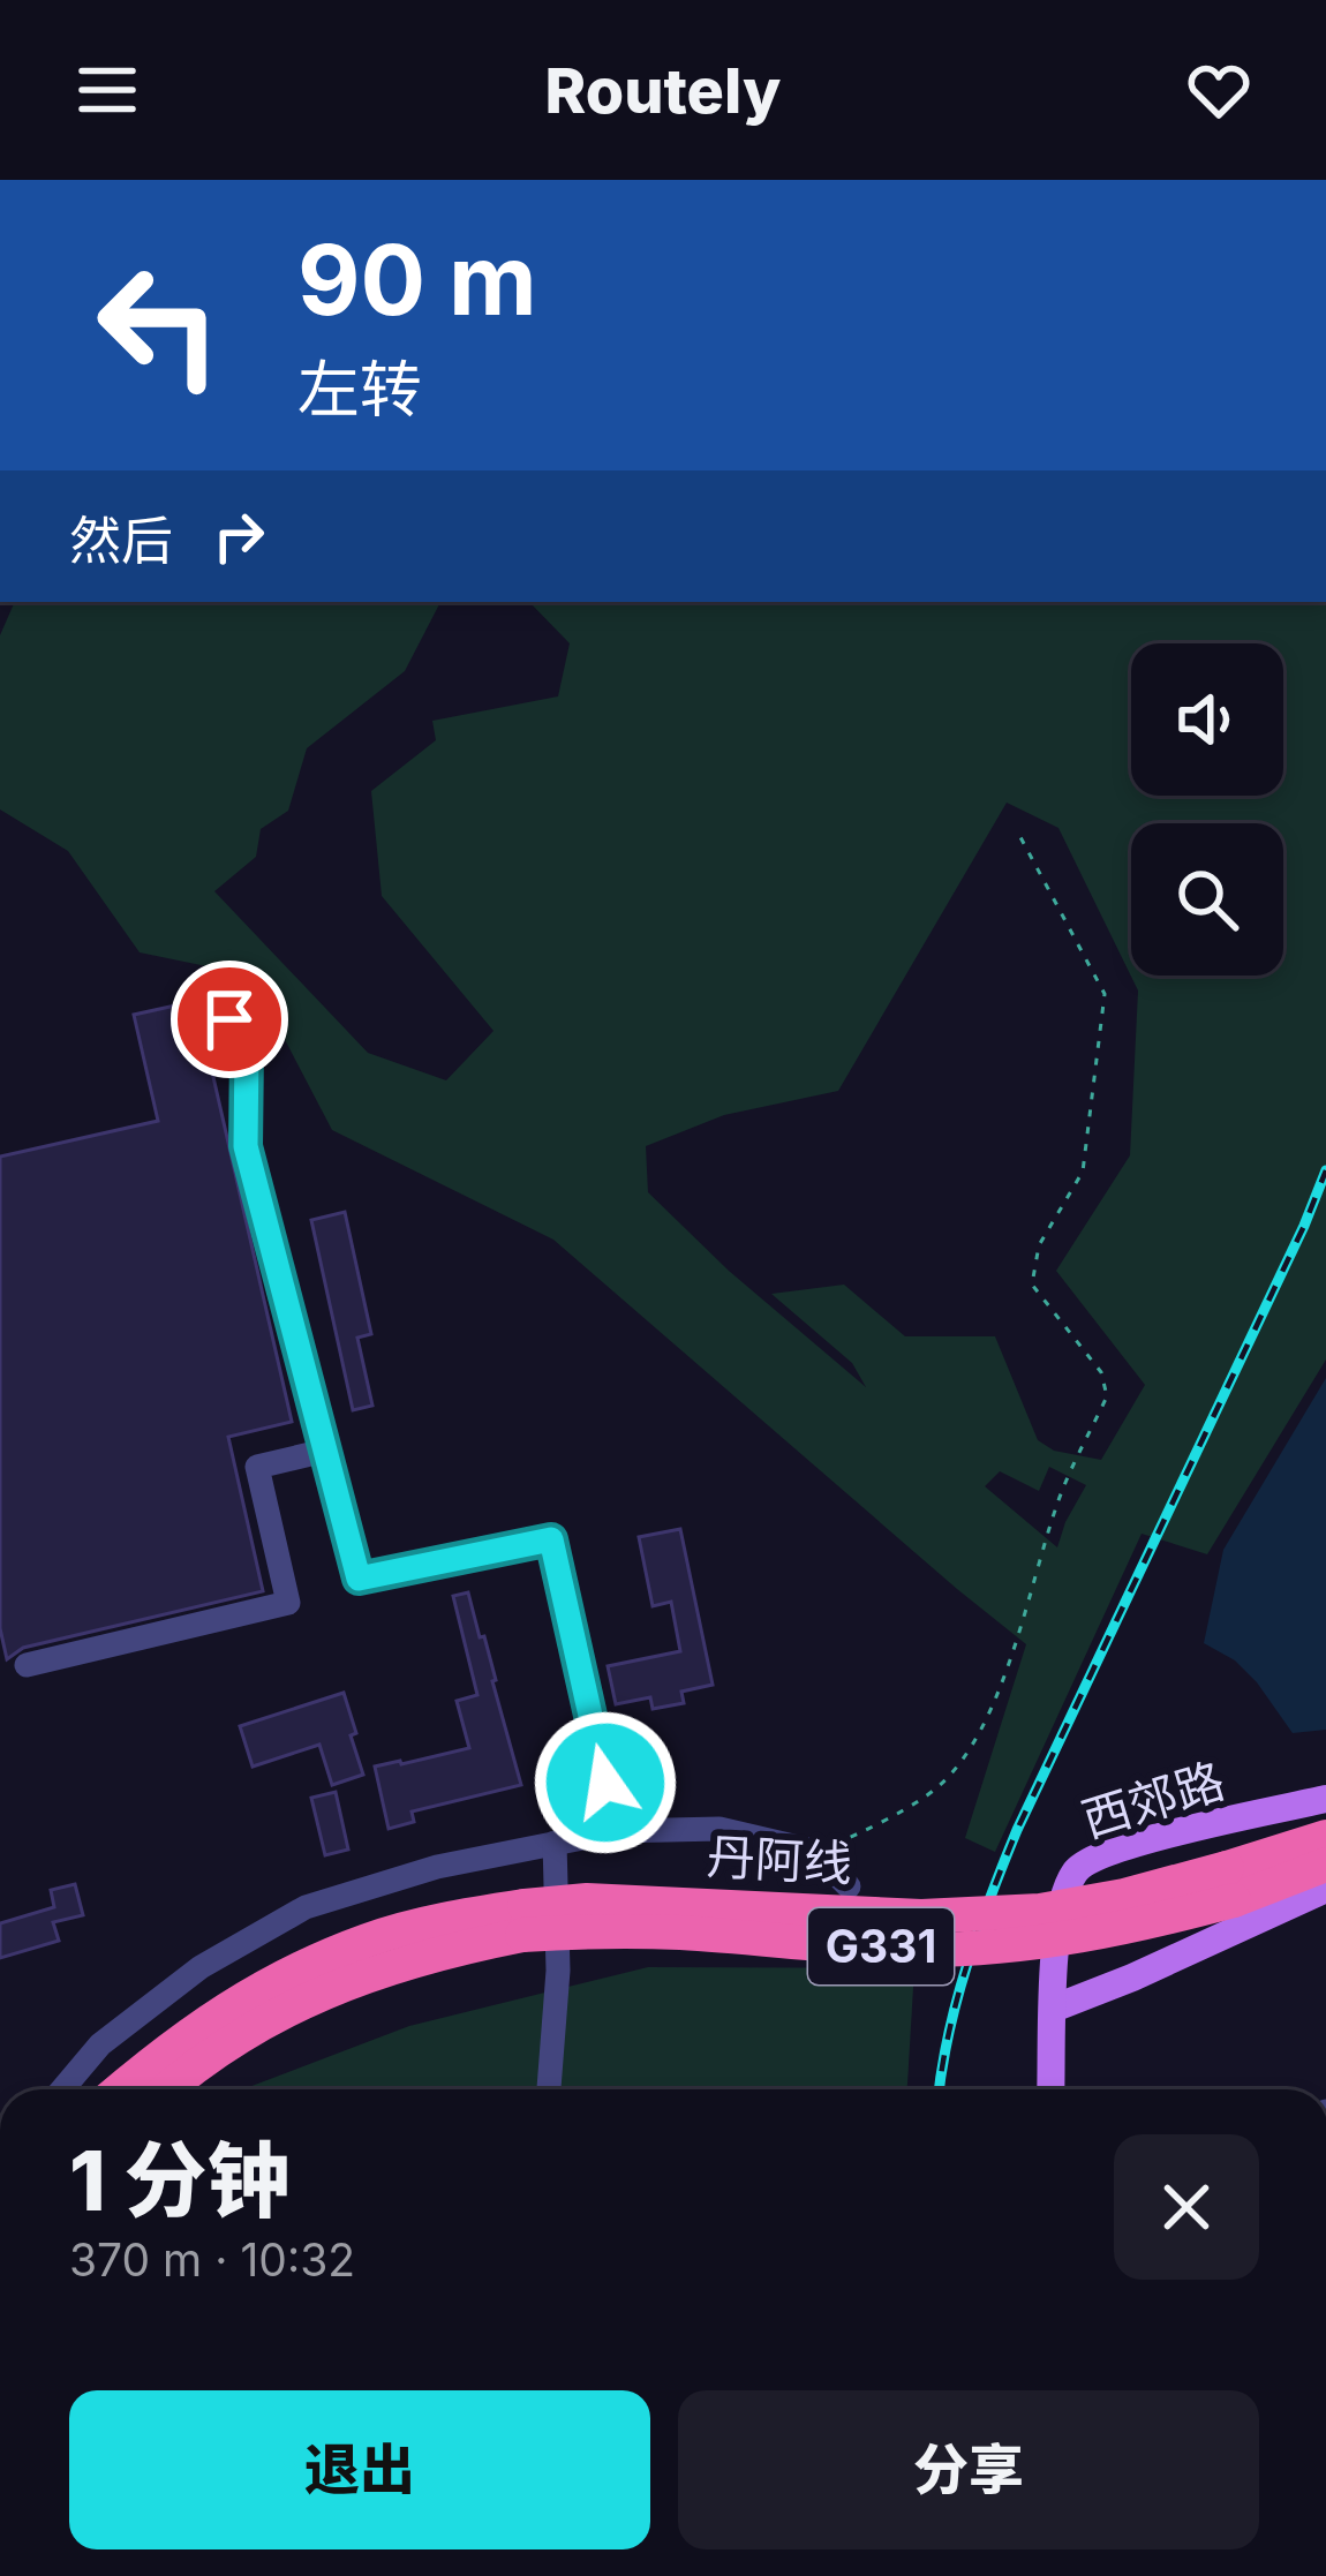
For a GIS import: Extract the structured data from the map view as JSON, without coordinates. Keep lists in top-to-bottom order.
{
  "streets": {
    "highway": ["丹阿线", "G331"],
    "main road": ["西郊路"]
  },
  "page": {
    "header": "Routely",
    "turn": ["90 m", "左转"],
    "then": "然后",
    "heading": ["1 分钟", "370 m · 10:32"],
    "buttons": ["退出", "分享"]
  }
}
